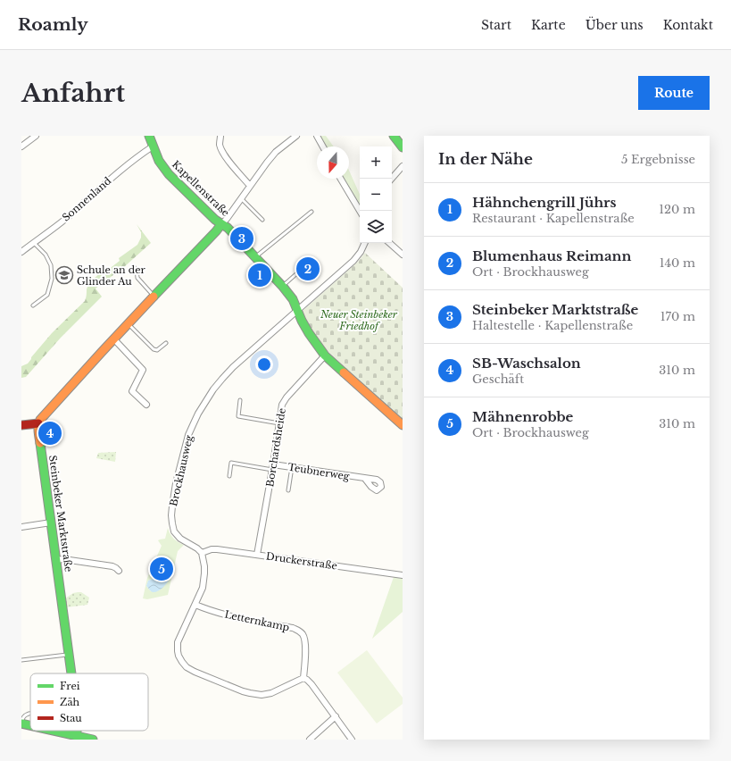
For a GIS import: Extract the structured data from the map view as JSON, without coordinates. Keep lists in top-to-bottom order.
{
  "streets": {
    "street": [
      "Kapellenstraße",
      "Sonnenland",
      "Borchardsheide",
      "Brockhausweg",
      "Teubnerweg",
      "Steinbeker Marktstraße",
      "Druckerstraße",
      "Letternkamp"
    ]
  },
  "crossings": [
    ["Kapellenstraße", "Sonnenland"],
    ["Kapellenstraße", "Borchardsheide"],
    ["Kapellenstraße", "Brockhausweg"],
    ["Borchardsheide", "Teubnerweg"],
    ["Borchardsheide", "Druckerstraße"],
    ["Brockhausweg", "Druckerstraße"]
  ],
  "parks": ["Neuer Steinbeker Friedhof"],
  "places": {
    "school or university": ["Schule an der Glinder Au"]
  },
  "legend": ["Frei", "Zäh", "Stau"],
  "north": "bottom",
  "page": {
    "header": "Roamly",
    "nav": [
      "Start",
      "Karte",
      "Über uns",
      "Kontakt"
    ],
    "buttons": "Route",
    "title": "Anfahrt",
    "heading": ["In der Nähe", "5 Ergebnisse"],
    "map_buttons": ["+", "−"],
    "list": [
      {
        "mark": "1",
        "name": "Hähnchengrill Jührs",
        "note": "Restaurant · Kapellenstraße",
        "value": "120 m"
      },
      {
        "mark": "2",
        "name": "Blumenhaus Reimann",
        "note": "Ort · Brockhausweg",
        "value": "140 m"
      },
      {
        "mark": "3",
        "name": "Steinbeker Marktstraße",
        "note": "Haltestelle · Kapellenstraße",
        "value": "170 m"
      },
      {
        "mark": "4",
        "name": "SB-Waschsalon",
        "note": "Geschäft",
        "value": "310 m"
      },
      {
        "mark": "5",
        "name": "Mähnenrobbe",
        "note": "Ort · Brockhausweg",
        "value": "310 m"
      }
    ],
    "pins": [
      "3",
      "2",
      "1",
      "4",
      "5"
    ]
  }
}
